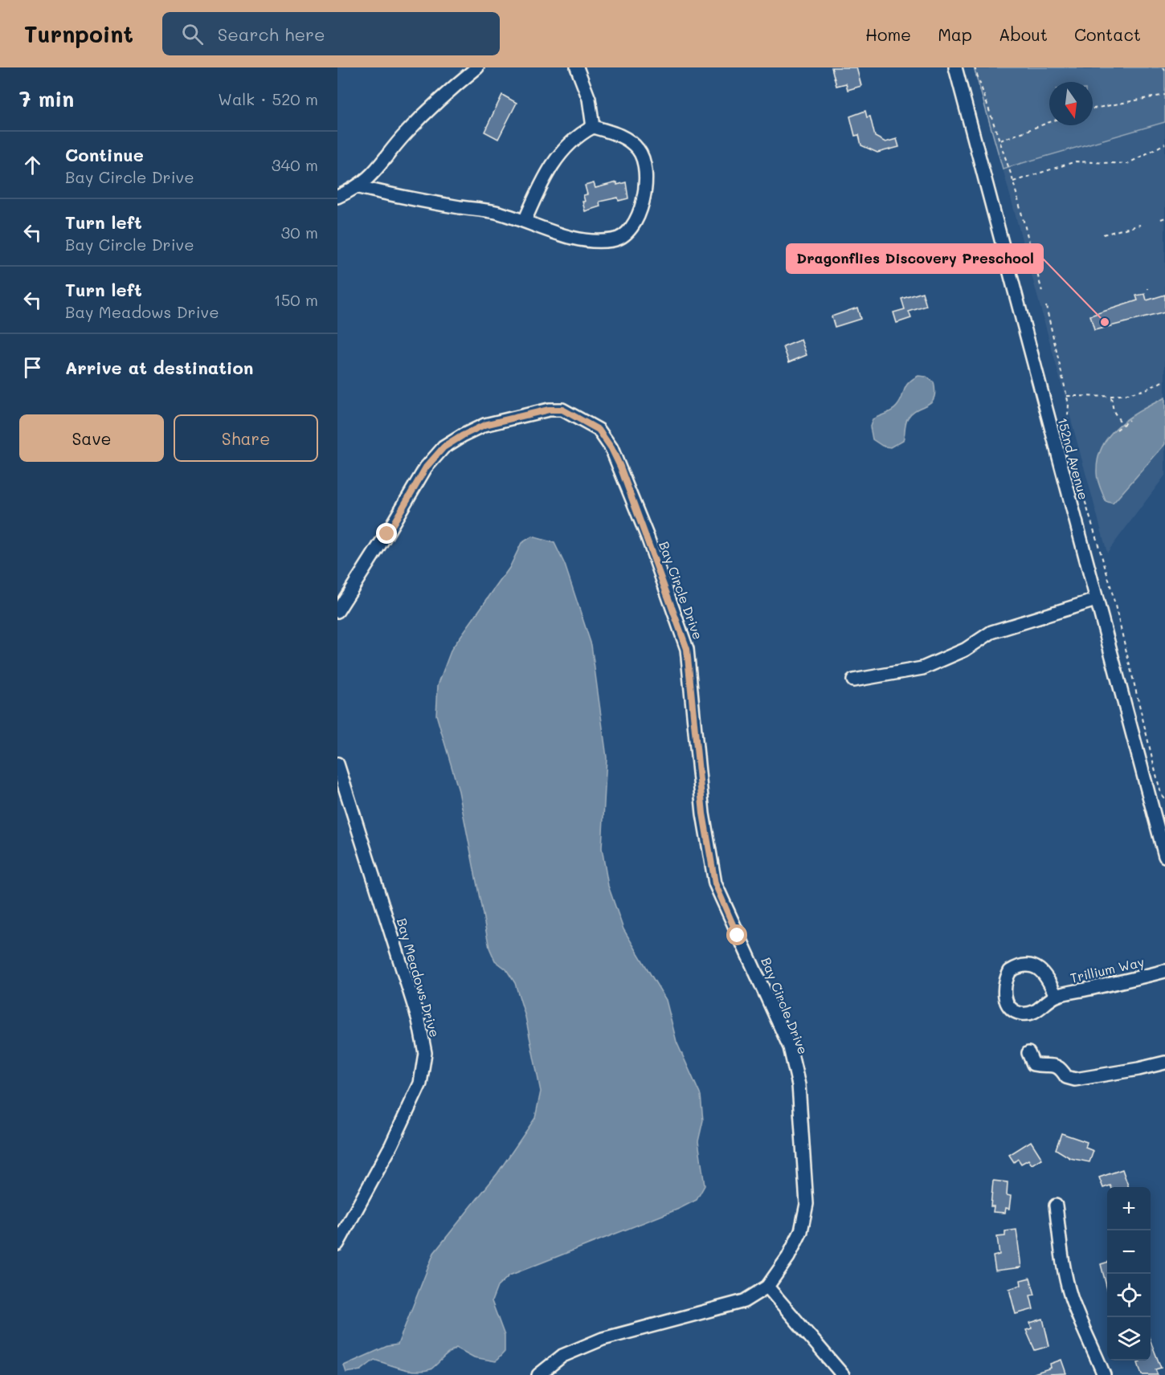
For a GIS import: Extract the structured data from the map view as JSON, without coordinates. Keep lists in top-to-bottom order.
{
  "streets": {
    "street": [
      "152nd Avenue",
      "Bay Circle Drive",
      "Trillium Way",
      "Bay Meadows Drive"
    ]
  },
  "places": ["Dragonflies Discovery Preschool"],
  "north": "bottom",
  "page": {
    "header": "Turnpoint",
    "search": "Search here",
    "nav": [
      "Home",
      "Map",
      "About",
      "Contact"
    ],
    "heading": ["7 min", "Walk · 520 m"],
    "list": [
      ["Continue", "Bay Circle Drive", "340 m"],
      ["Turn left", "Bay Circle Drive", "30 m"],
      ["Turn left", "Bay Meadows Drive", "150 m"],
      "Arrive at destination"
    ],
    "buttons": ["Save", "Share"],
    "map_buttons": ["+", "−"]
  }
}
